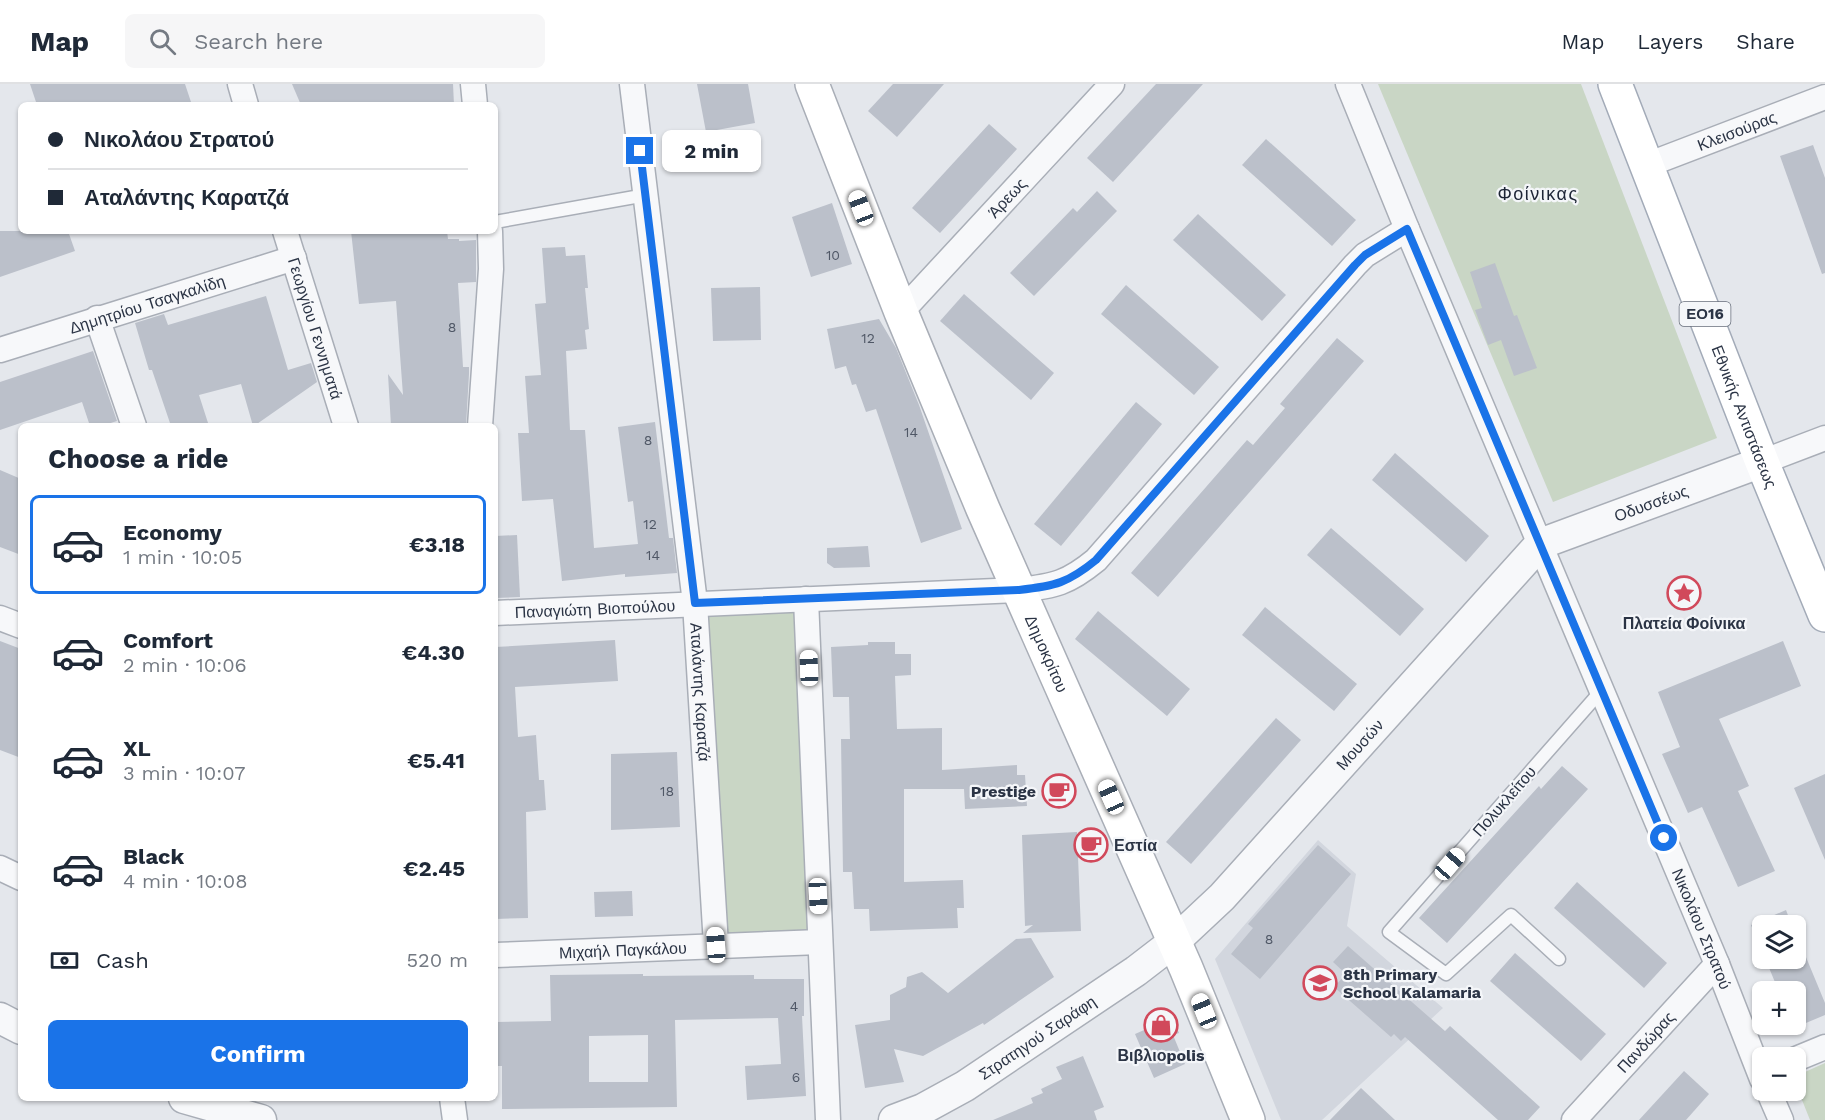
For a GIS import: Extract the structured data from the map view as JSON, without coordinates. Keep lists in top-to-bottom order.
{
  "streets": {
    "main road": ["ΕΟ16", "Εθνικής Αντιστάσεως", "Δημοκρίτου"],
    "street": [
      "Κλεισούρας",
      "Άρεως",
      "Δημητρίου Τσαγκαλίδη",
      "Γεωργίου Γεννηματά",
      "Οδυσσέως",
      "Παναγιώτη Βιοπούλου",
      "Αταλάντης Καρατζά",
      "Μουσών",
      "Νικολάου Στρατού",
      "Μιχαήλ Παγκάλου",
      "Στρατηγού Σαράφη",
      "Πανδώρας"
    ],
    "lane": ["Πολυκλείτου"]
  },
  "crossings": [
    ["Κλεισούρας", "Εθνικής Αντιστάσεως"],
    ["Άρεως", "Δημοκρίτου"],
    ["Δημητρίου Τσαγκαλίδη", "Γεωργίου Γεννηματά"],
    ["Εθνικής Αντιστάσεως", "Οδυσσέως"],
    ["Οδυσσέως", "Μουσών"],
    ["Οδυσσέως", "Νικολάου Στρατού"],
    ["Παναγιώτη Βιοπούλου", "Δημοκρίτου"],
    ["Παναγιώτη Βιοπούλου", "Αταλάντης Καρατζά"],
    ["Παναγιώτη Βιοπούλου", "Νικολάου Στρατού"],
    ["Δημοκρίτου", "Μουσών"],
    ["Δημοκρίτου", "Στρατηγού Σαράφη"],
    ["Αταλάντης Καρατζά", "Μιχαήλ Παγκάλου"],
    ["Μουσών", "Νικολάου Στρατού"],
    ["Μουσών", "Στρατηγού Σαράφη"],
    ["Πολυκλείτου", "Νικολάου Στρατού"],
    ["Νικολάου Στρατού", "Πανδώρας"]
  ],
  "districts": ["Φοίνικας"],
  "places": {
    "place": ["Πλατεία Φοίνικα"],
    "cafe": ["Prestige", "Εστία"],
    "school or university": ["8th Primary School Kalamaria"],
    "shop": ["Βιβλιοpolis"]
  },
  "house_numbers": [
    "10",
    "8",
    "12",
    "14",
    "8",
    "12",
    "14",
    "18",
    "8",
    "4",
    "6"
  ],
  "page": {
    "header": "Map",
    "search": "Search here",
    "nav": ["Map", "Layers", "Share"],
    "banner": ["Νικολάου Στρατού", "Αταλάντης Καρατζά"],
    "bubble": "2 min",
    "heading": "Choose a ride",
    "list": [
      {
        "name": "Economy",
        "note": "1 min · 10:05",
        "value": "€3.18"
      },
      {
        "name": "Comfort",
        "note": "2 min · 10:06",
        "value": "€4.30"
      },
      {
        "name": "XL",
        "note": "3 min · 10:07",
        "value": "€5.41"
      },
      {
        "name": "Black",
        "note": "4 min · 10:08",
        "value": "€2.45"
      }
    ],
    "map_buttons": ["+", "−"],
    "pay": ["Cash", "520 m"],
    "buttons": "Confirm"
  }
}
